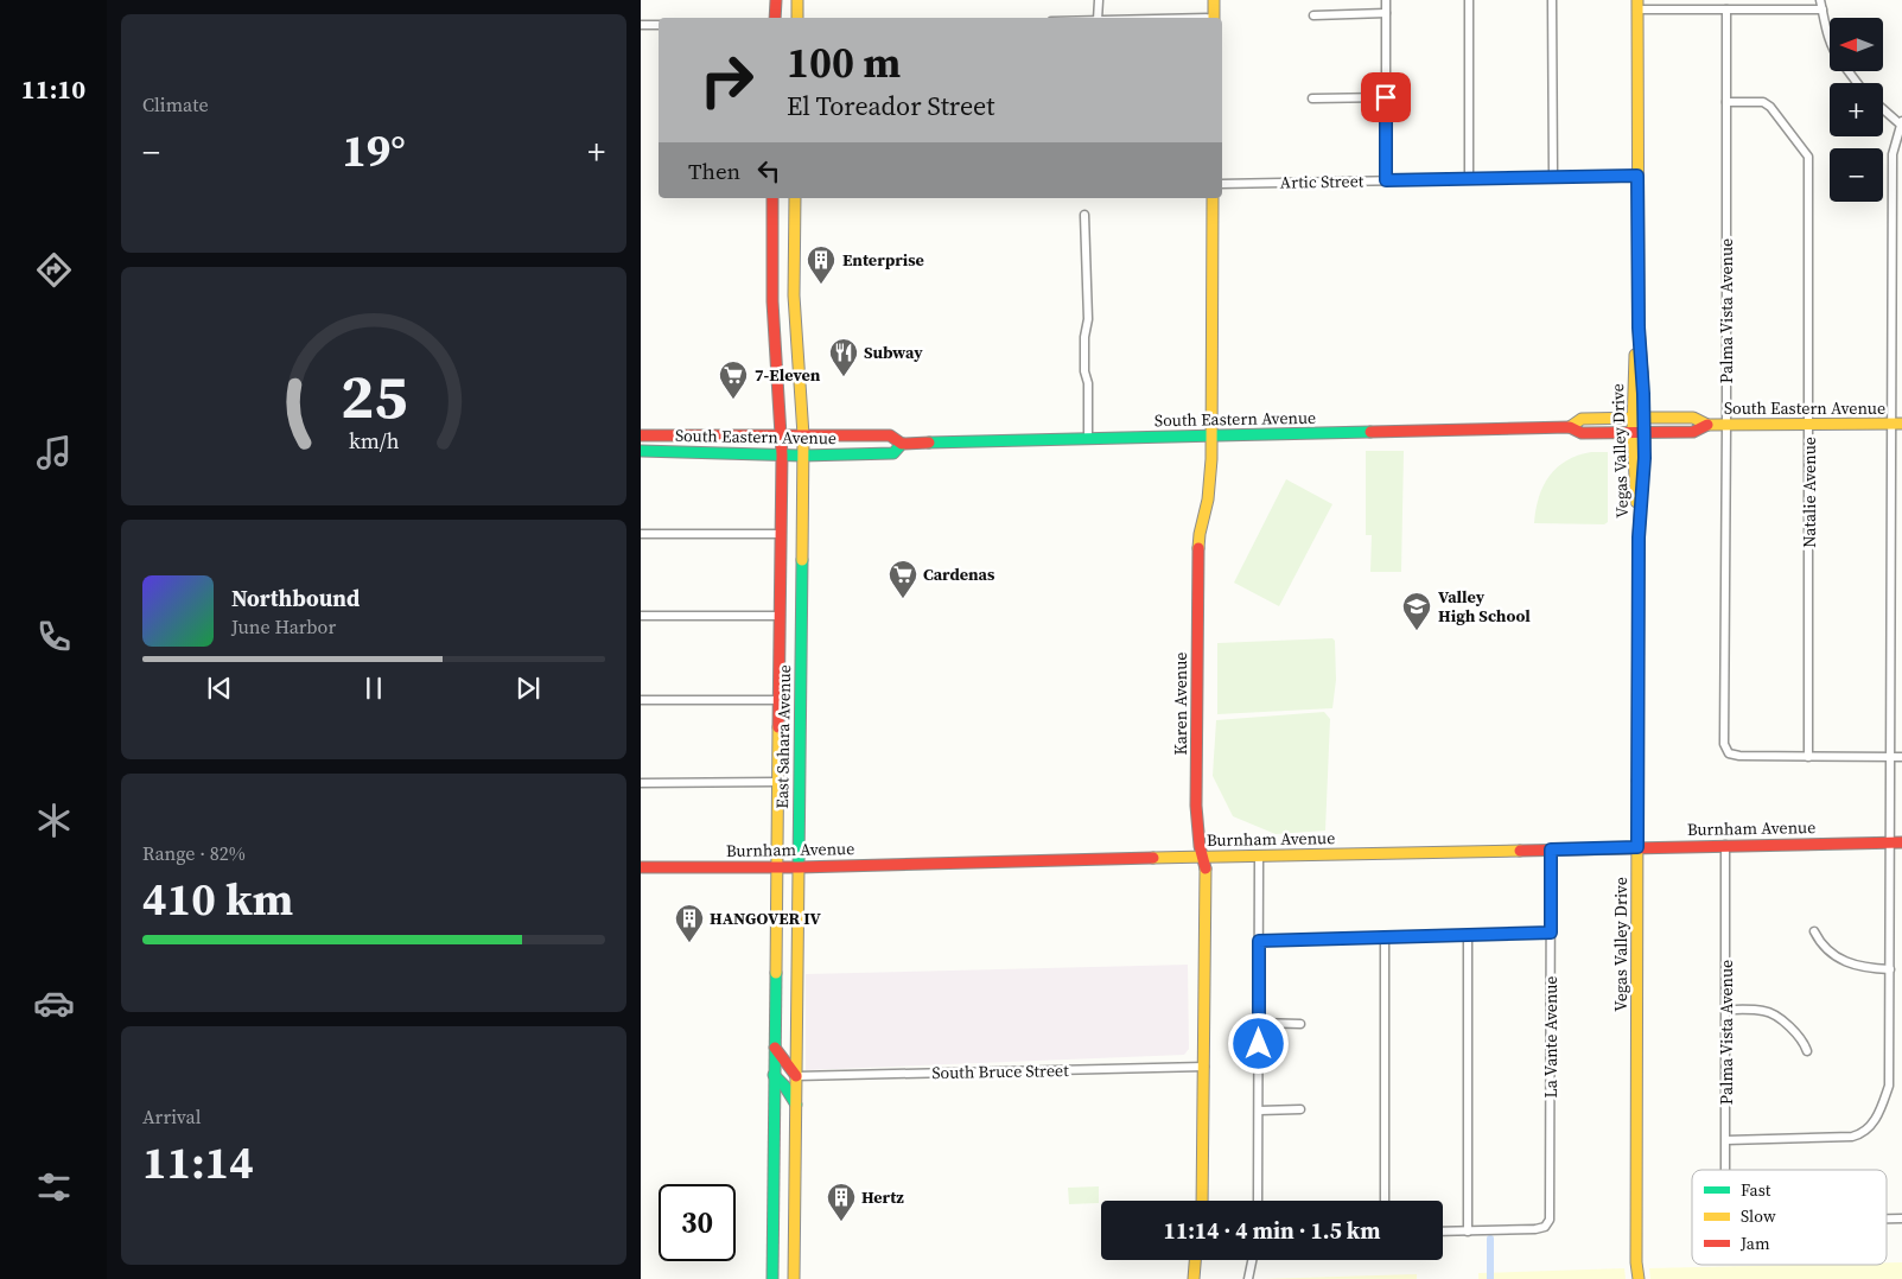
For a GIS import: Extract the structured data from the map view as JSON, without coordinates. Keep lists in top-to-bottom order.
{
  "streets": {
    "main road": [
      "South Eastern Avenue",
      "Vegas Valley Drive",
      "Karen Avenue",
      "East Sahara Avenue",
      "Burnham Avenue"
    ],
    "street": [
      "Artic Street",
      "Palma Vista Avenue",
      "Natalie Avenue",
      "La Vante Avenue",
      "South Bruce Street"
    ]
  },
  "crossings": [
    ["Artic Street", "Vegas Valley Drive"],
    ["Palma Vista Avenue", "South Eastern Avenue"],
    ["Palma Vista Avenue", "Natalie Avenue"],
    ["Palma Vista Avenue", "Burnham Avenue"],
    ["South Eastern Avenue", "Vegas Valley Drive"],
    ["South Eastern Avenue", "Natalie Avenue"],
    ["South Eastern Avenue", "Karen Avenue"],
    ["South Eastern Avenue", "East Sahara Avenue"],
    ["Vegas Valley Drive", "Burnham Avenue"],
    ["Karen Avenue", "Burnham Avenue"],
    ["Karen Avenue", "South Bruce Street"],
    ["East Sahara Avenue", "Burnham Avenue"],
    ["East Sahara Avenue", "South Bruce Street"],
    ["Burnham Avenue", "La Vante Avenue"]
  ],
  "places": {
    "building": ["Enterprise", "HANGOVER IV", "Hertz"],
    "restaurant": ["Subway"],
    "supermarket": ["7-Eleven", "Cardenas"],
    "school or university": ["Valley High School"]
  },
  "legend": ["Fast", "Slow", "Jam"],
  "north": "left",
  "page": {
    "tabs": "11:10",
    "tile": [
      "Climate",
      ["Range · 82%", "410 km"],
      ["Arrival", "11:14"]
    ],
    "map_buttons": ["+", "−"],
    "turn": ["100 m", "El Toreador Street"],
    "heat": ["−", "19°", "+"],
    "then": "Then",
    "song": ["Northbound", "June Harbor"],
    "limit": "30",
    "trip": "11:14 · 4 min · 1.5 km",
    "gauge": ["25", "km/h"]
  }
}
